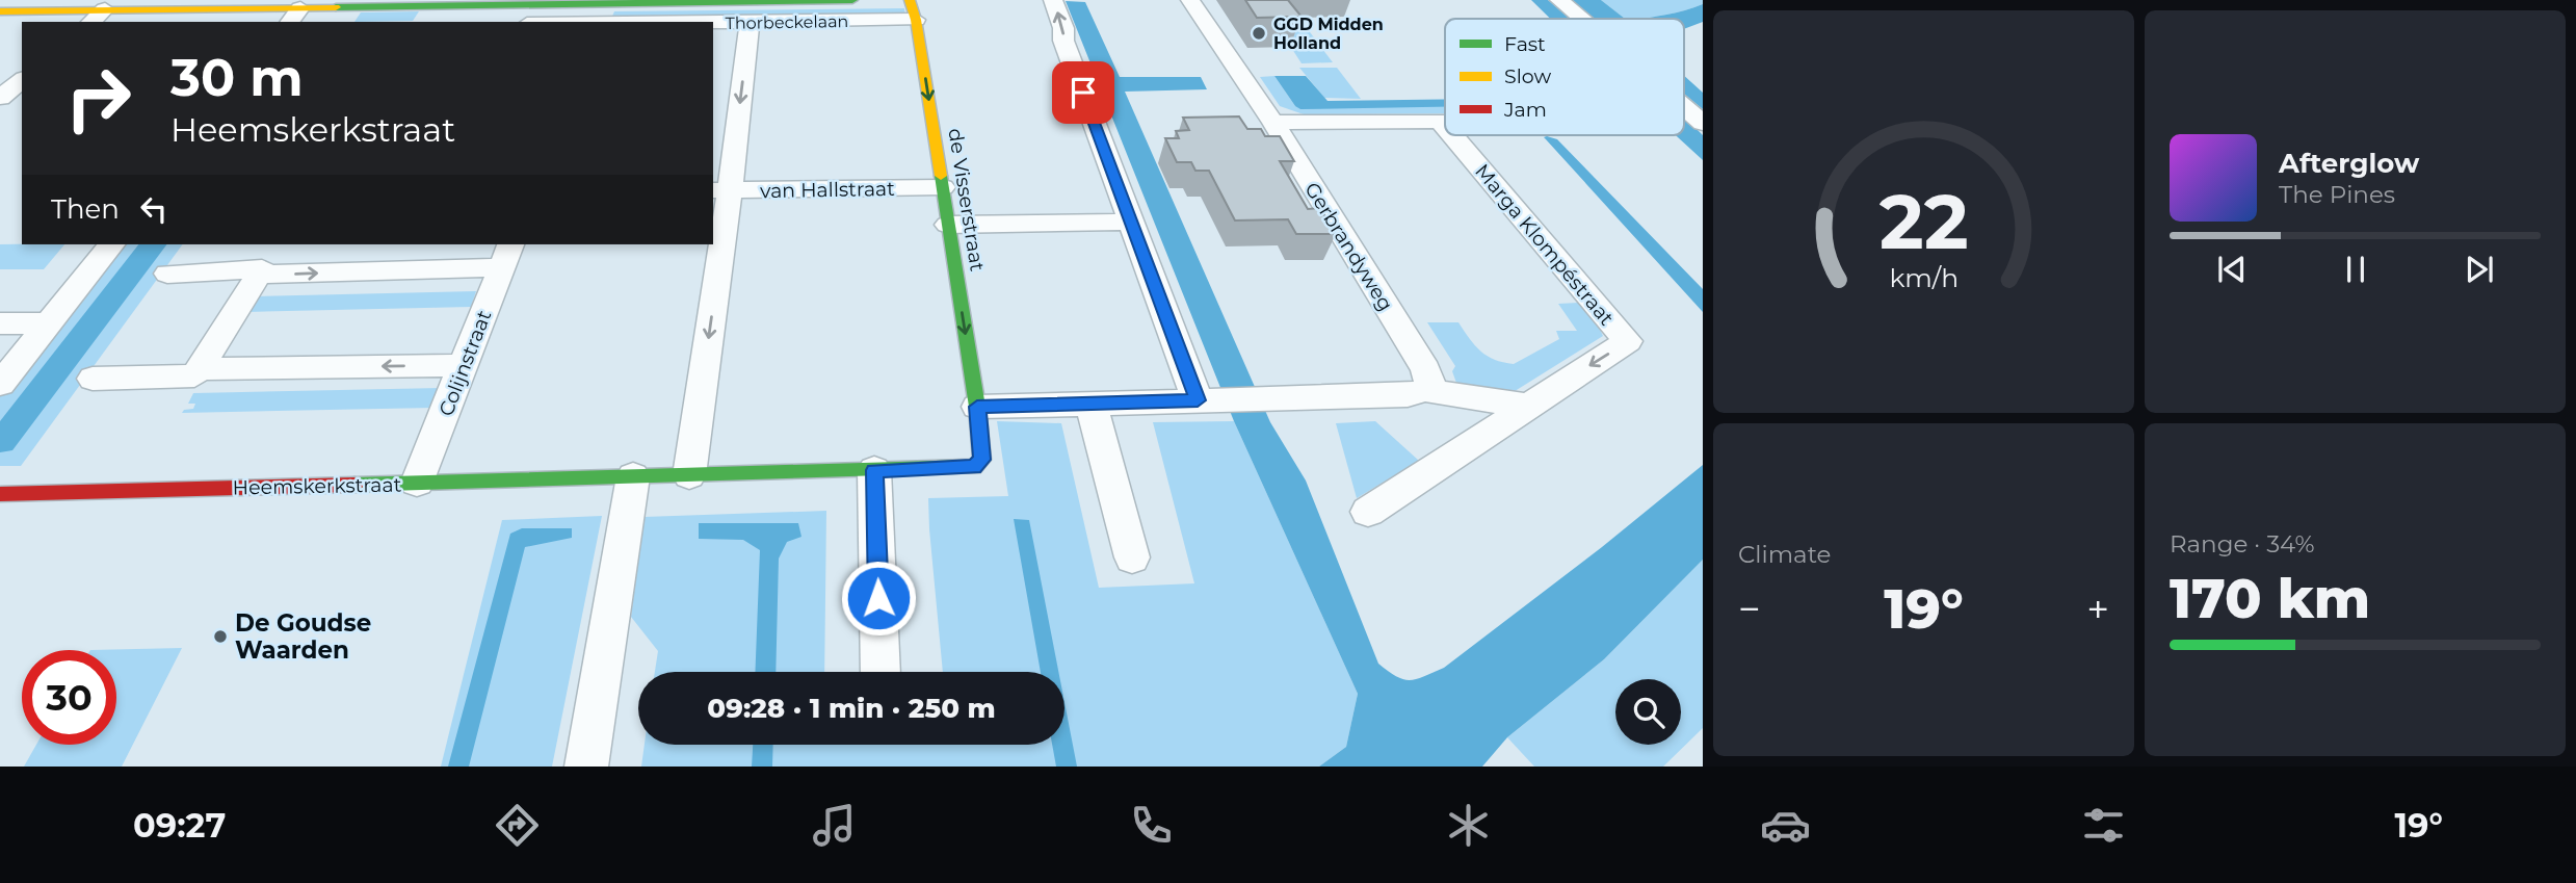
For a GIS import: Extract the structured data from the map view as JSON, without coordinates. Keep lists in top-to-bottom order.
{
  "streets": {
    "street": [
      "Thorbeckelaan",
      "van Hallstraat",
      "de Visserstraat",
      "Marga Klompéstraat",
      "Gerbrandyweg",
      "Colijnstraat",
      "Heemskerkstraat"
    ]
  },
  "crossings": [
    ["Thorbeckelaan", "de Visserstraat"],
    ["van Hallstraat", "de Visserstraat"],
    ["de Visserstraat", "Heemskerkstraat"],
    ["Marga Klompéstraat", "Gerbrandyweg"],
    ["Colijnstraat", "Heemskerkstraat"]
  ],
  "one_way": ["de Visserstraat"],
  "places": ["GGD Midden Holland", "De Goudse Waarden"],
  "legend": ["Fast", "Slow", "Jam"],
  "page": {
    "turn": ["30 m", "Heemskerkstraat"],
    "song": ["Afterglow", "The Pines"],
    "then": "Then",
    "tile": [
      "Climate",
      ["Range · 34%", "170 km"]
    ],
    "heat": ["−", "19°", "+"],
    "limit": "30",
    "trip": "09:28 · 1 min · 250 m",
    "tabs": ["09:27", "19°"],
    "gauge": ["22", "km/h"]
  }
}
